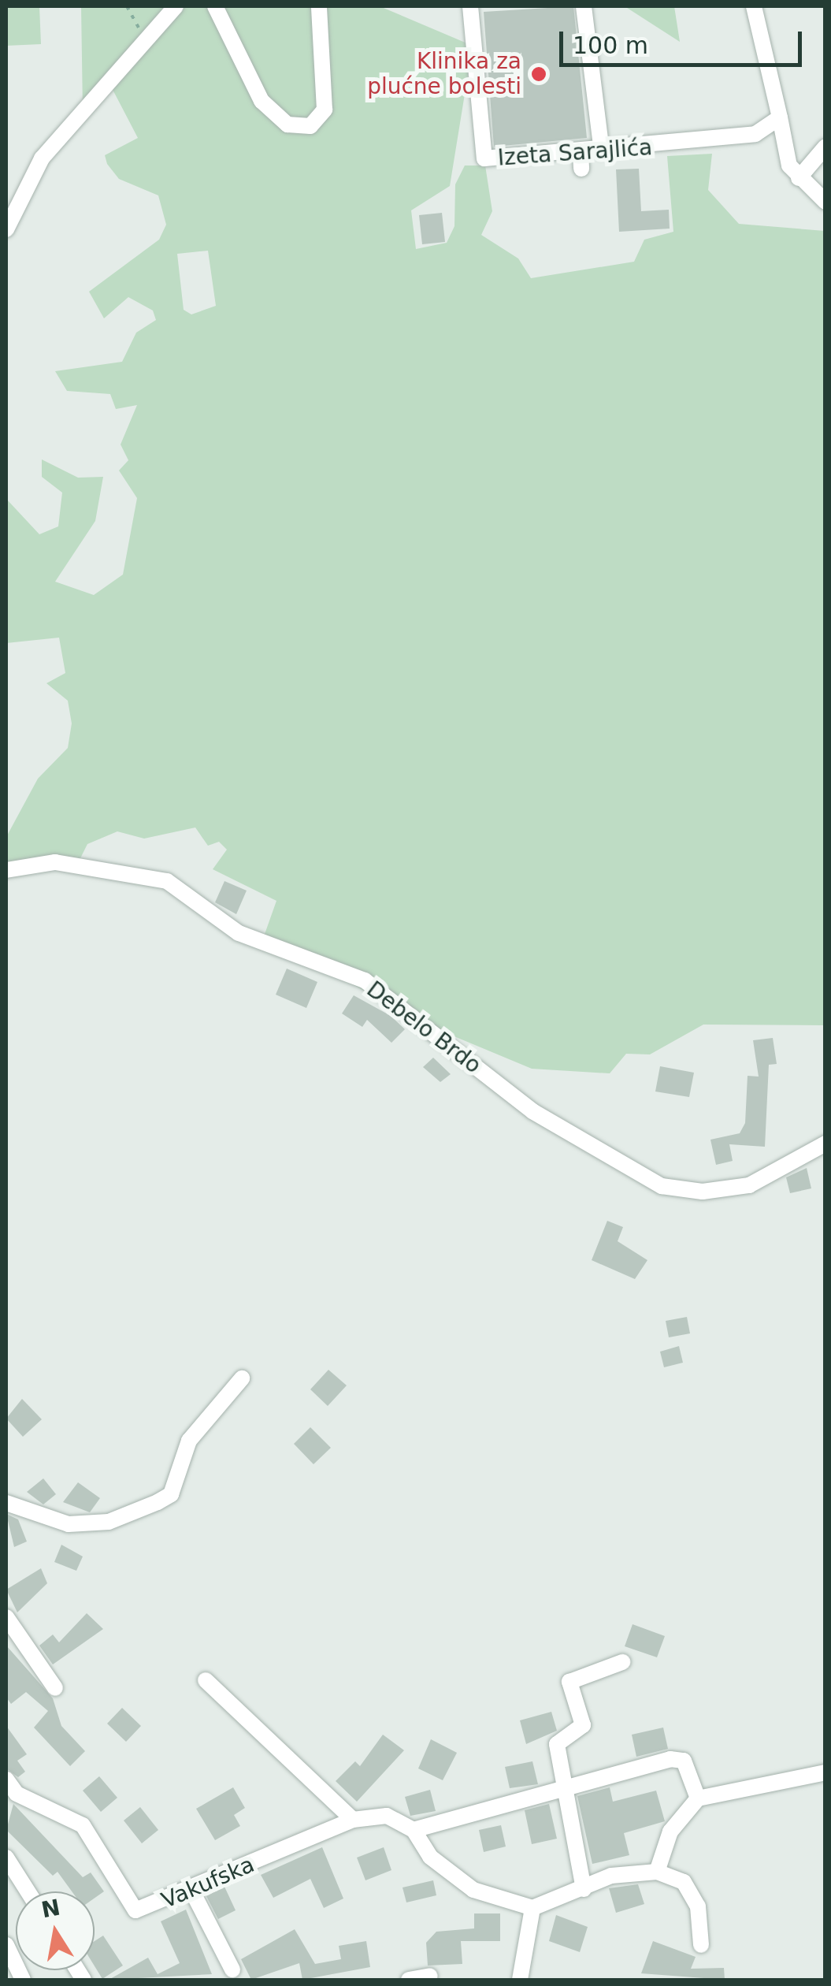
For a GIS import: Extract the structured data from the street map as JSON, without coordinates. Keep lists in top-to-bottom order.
{
  "streets": {
    "street": ["Izeta Sarajlića", "Debelo Brdo", "Vakufska"]
  },
  "places": ["Klinika za plućne bolesti"],
  "scale_bar": "100 m",
  "north": "top"
}
